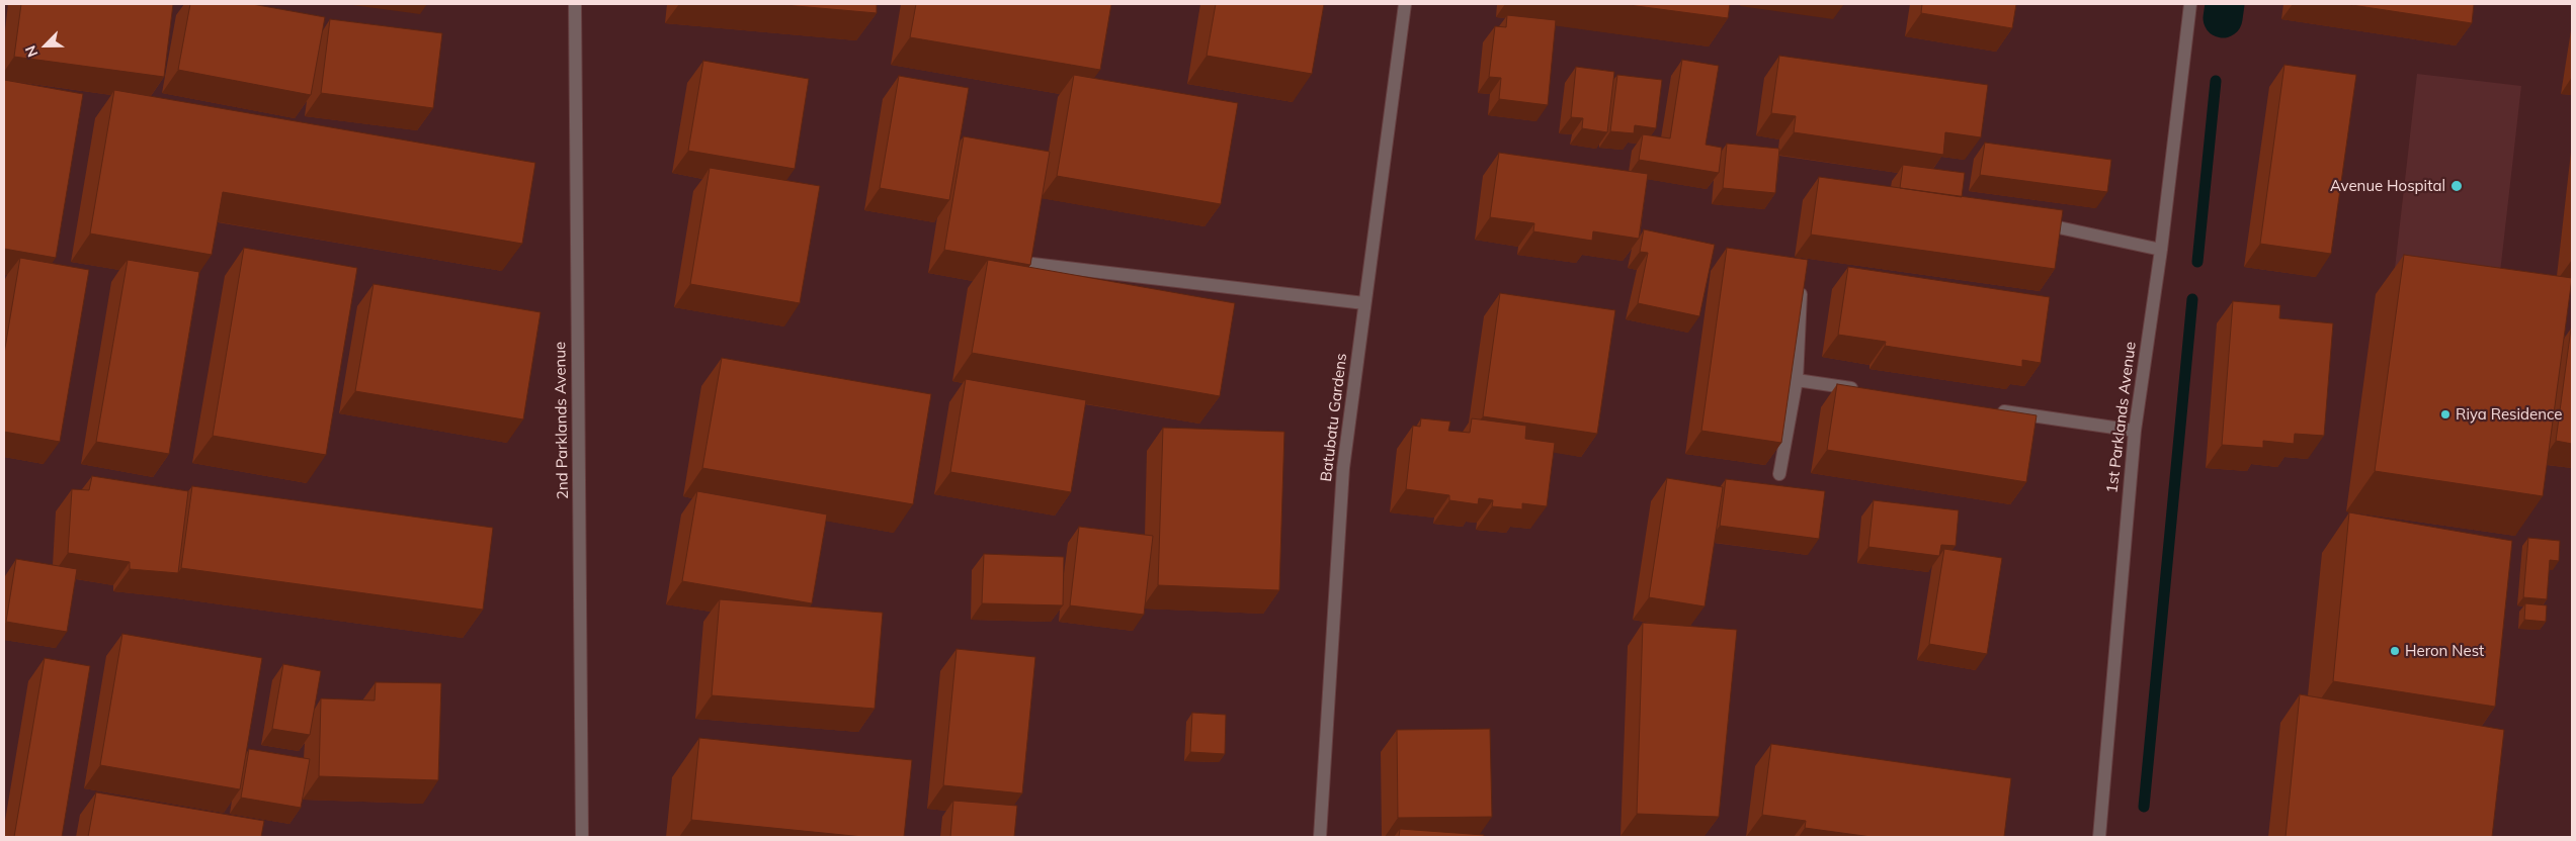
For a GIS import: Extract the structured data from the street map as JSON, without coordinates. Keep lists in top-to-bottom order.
{
  "streets": {
    "street": ["Batubatu Gardens", "1st Parklands Avenue", "2nd Parklands Avenue"]
  },
  "places": ["Avenue Hospital", "Riya Residence", "Heron Nest"],
  "north": "bottom left"
}
